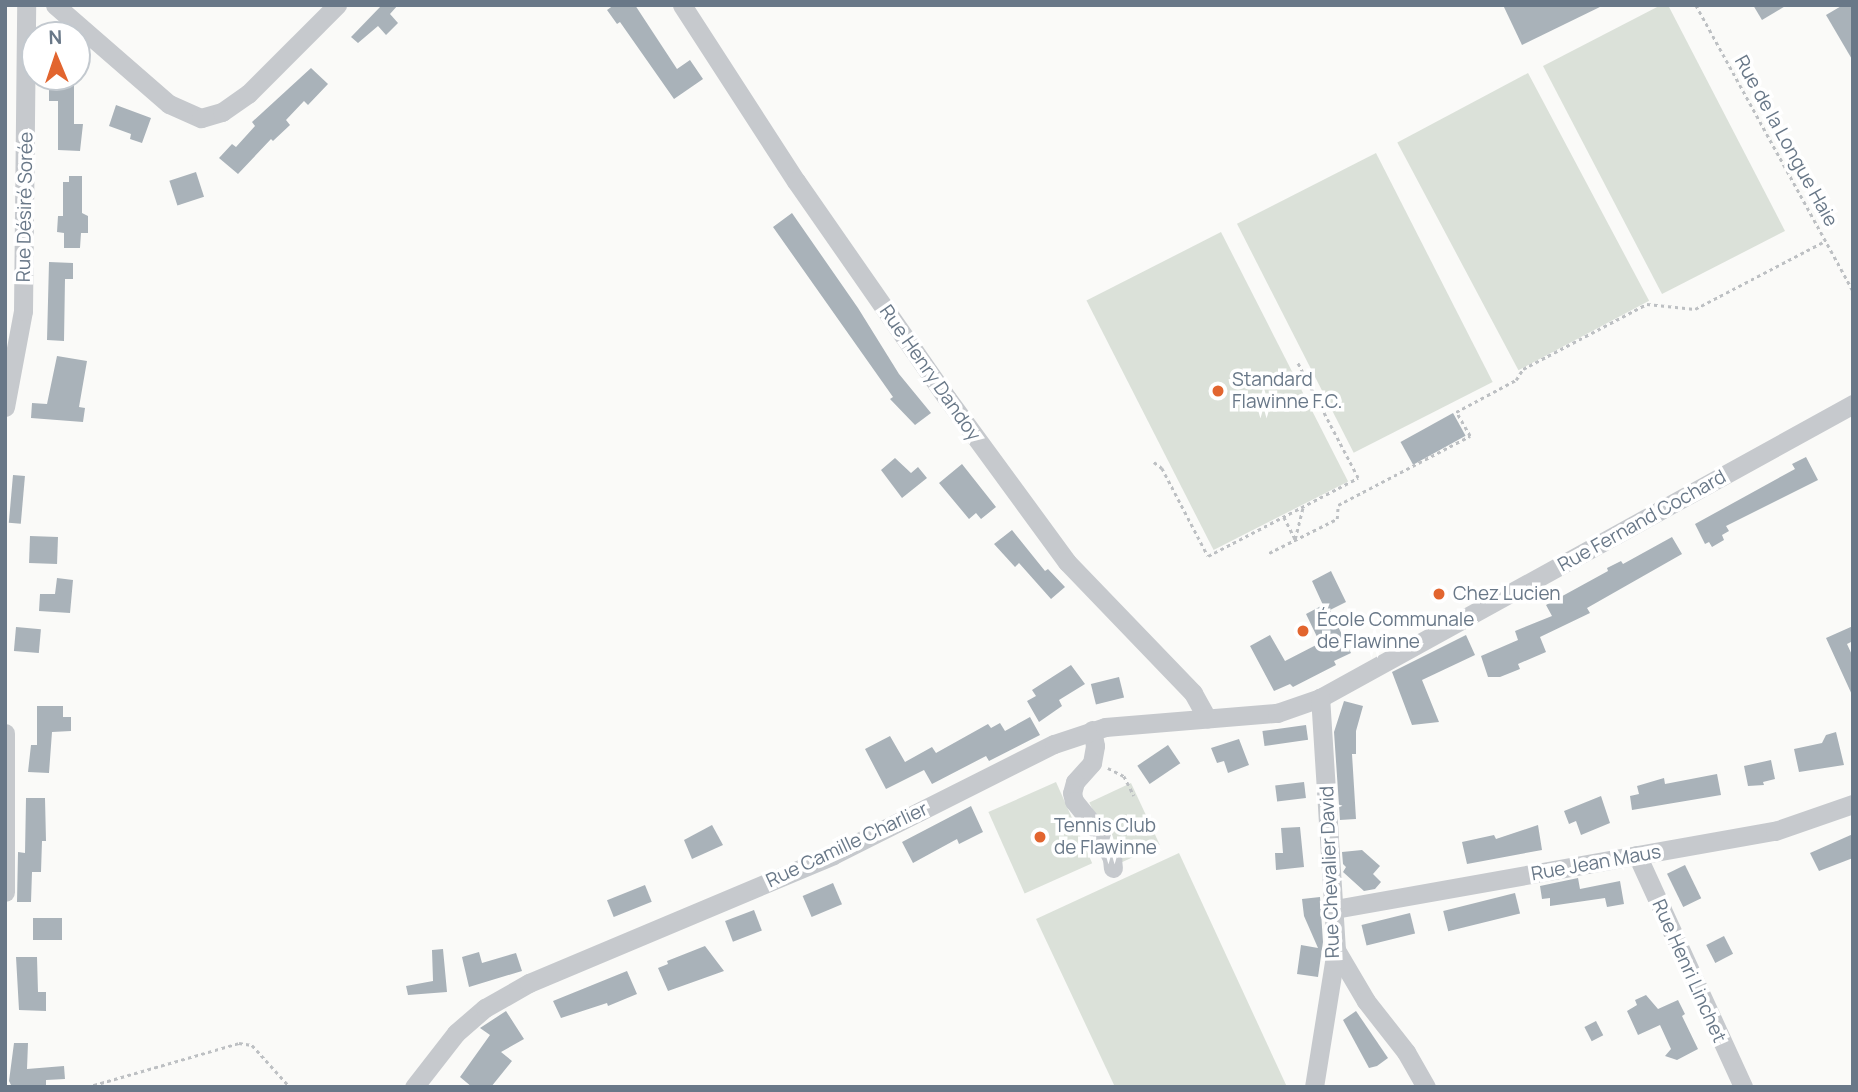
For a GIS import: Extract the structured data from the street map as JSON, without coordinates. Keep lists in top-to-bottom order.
{
  "streets": {
    "street": [
      "Rue Désiré Sorée",
      "Rue Henry Dandoy",
      "Rue Fernand Cochard",
      "Rue Camille Charlier",
      "Rue Jean Maus",
      "Rue Chevalier David",
      "Rue Henri Linchet"
    ],
    "path": ["Rue de la Longue Haie"]
  },
  "crossings": [
    ["Rue Henry Dandoy", "Rue Camille Charlier"],
    ["Rue Fernand Cochard", "Rue Camille Charlier"],
    ["Rue Fernand Cochard", "Rue Chevalier David"],
    ["Rue Camille Charlier", "Rue Chevalier David"],
    ["Rue Jean Maus", "Rue Chevalier David"],
    ["Rue Jean Maus", "Rue Henri Linchet"]
  ],
  "places": [
    "Standard Flawinne F.C.",
    "Chez Lucien",
    "École Communale de Flawinne",
    "Tennis Club de Flawinne"
  ],
  "north": "top"
}
